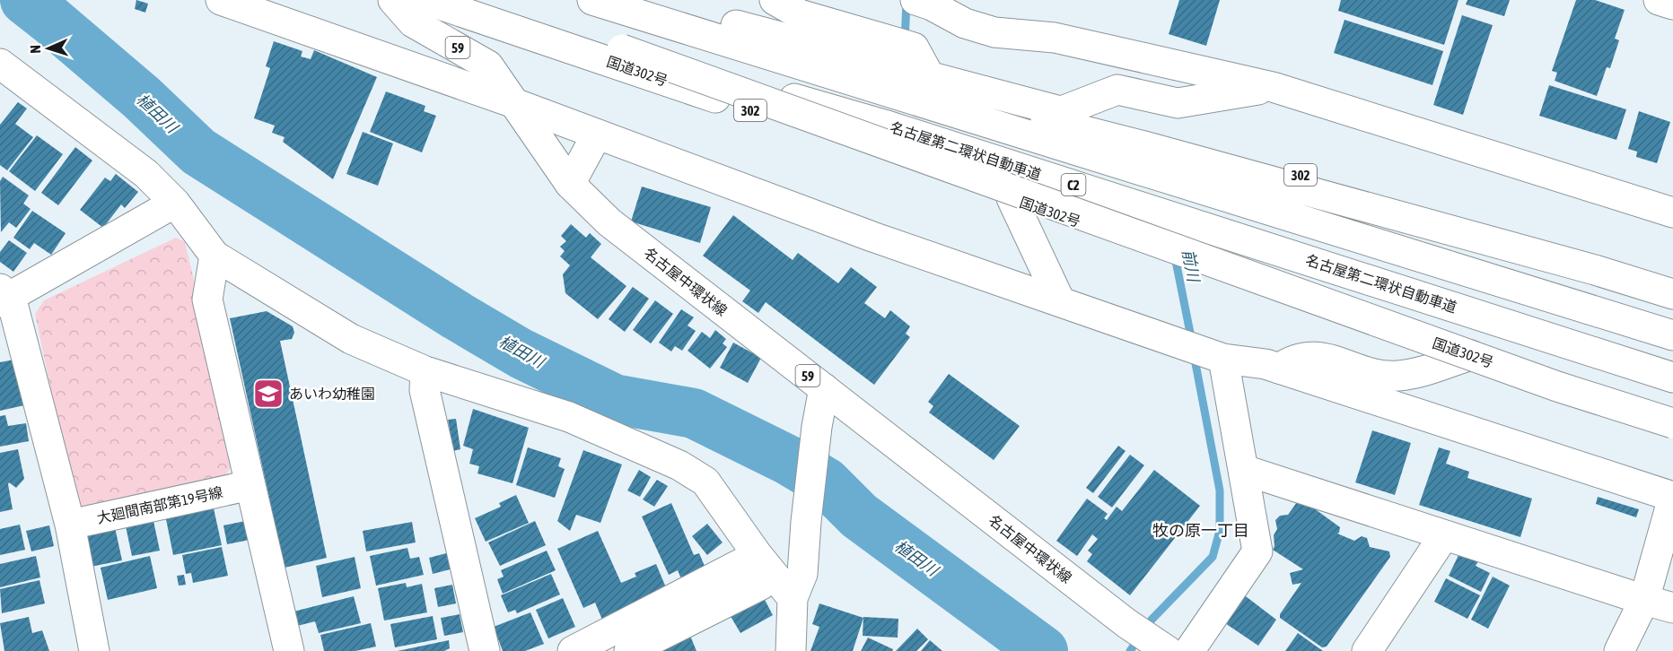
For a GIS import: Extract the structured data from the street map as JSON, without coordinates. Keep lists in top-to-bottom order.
{
  "streets": {
    "main road": [
      "59",
      "国道302号",
      "302",
      "名古屋第二環状自動車道",
      "C2",
      "名古屋中環状線",
      "大廻間南部第19号線"
    ]
  },
  "crossings": [
    ["302", "C2"]
  ],
  "districts": ["牧の原一丁目"],
  "water": ["植田川", "前川"],
  "places": {
    "school or university": ["あいわ幼稚園"]
  },
  "north": "left"
}
